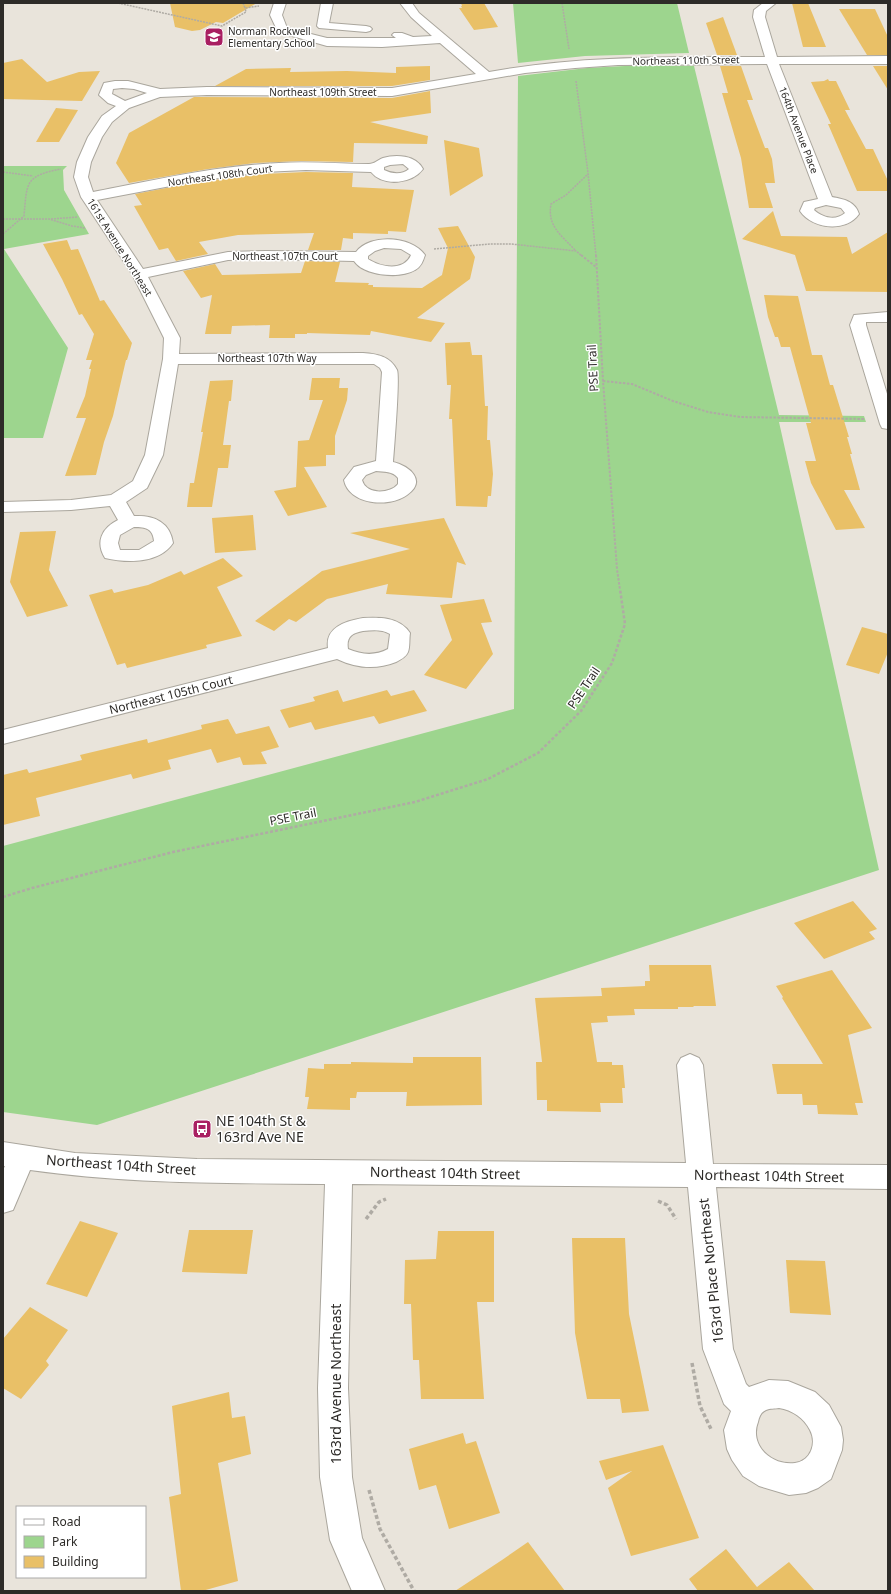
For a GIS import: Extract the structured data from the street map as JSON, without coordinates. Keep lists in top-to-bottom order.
{
  "streets": {
    "street": [
      "Northeast 110th Street",
      "Northeast 109th Street",
      "164th Avenue Place",
      "Northeast 108th Court",
      "161st Avenue Northeast",
      "Northeast 107th Court",
      "Northeast 107th Way",
      "Northeast 105th Court",
      "Northeast 104th Street",
      "163rd Place Northeast",
      "163rd Avenue Northeast"
    ],
    "path": ["PSE Trail"]
  },
  "crossings": [
    ["Northeast 110th Street", "Northeast 109th Street"],
    ["Northeast 110th Street", "164th Avenue Place"],
    ["Northeast 109th Street", "161st Avenue Northeast"],
    ["Northeast 108th Court", "161st Avenue Northeast"],
    ["161st Avenue Northeast", "Northeast 107th Court"],
    ["161st Avenue Northeast", "Northeast 107th Way"],
    ["Northeast 104th Street", "163rd Place Northeast"],
    ["Northeast 104th Street", "163rd Avenue Northeast"]
  ],
  "places": {
    "school or university": ["Norman Rockwell Elementary School"],
    "bus stop": ["NE 104th St & 163rd Ave NE"]
  },
  "legend": ["Road", "Park", "Building"]
}
